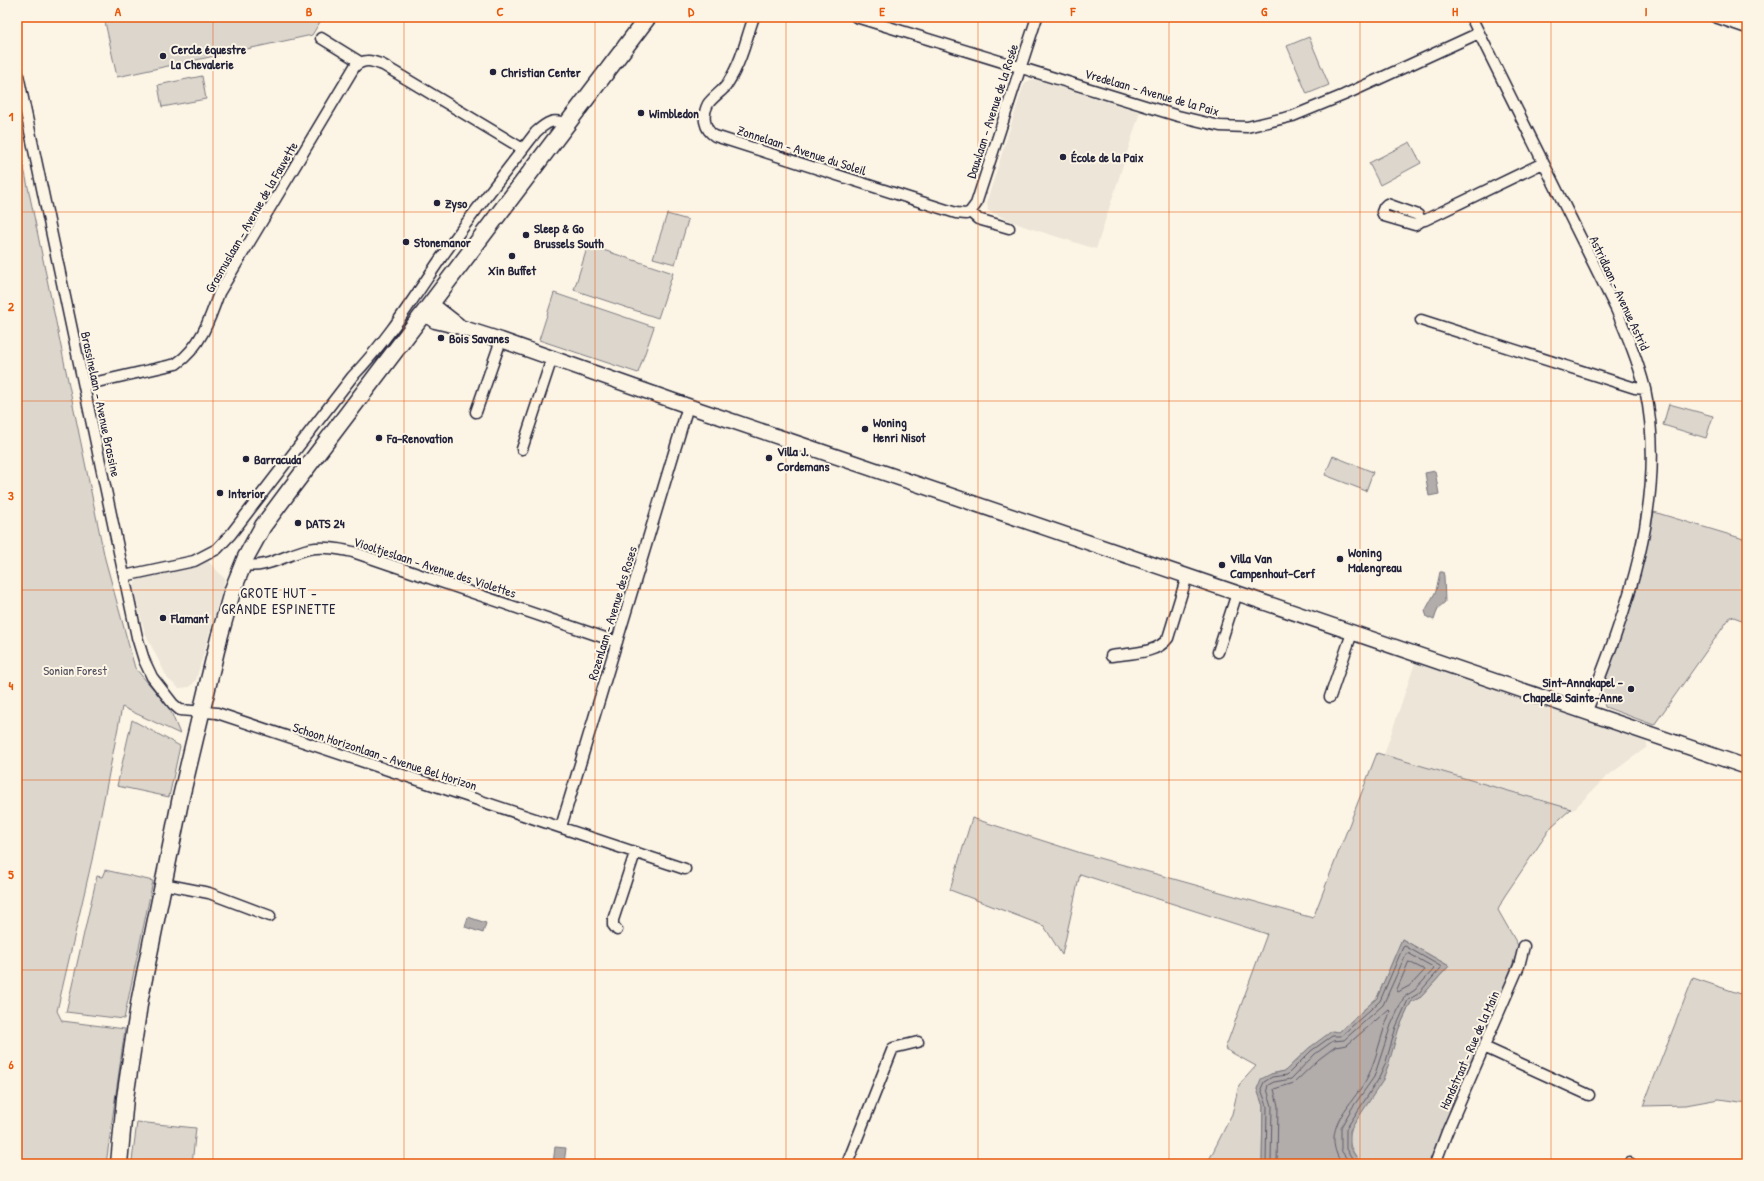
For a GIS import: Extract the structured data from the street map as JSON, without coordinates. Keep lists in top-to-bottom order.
{
  "streets": {
    "street": [
      "Vredelaan - Avenue de la Paix",
      "Dauwlaan - Avenue de la Rosée",
      "Zonnelaan - Avenue du Soleil",
      "Grasmuslaan - Avenue de la Fauvette",
      "Astridlaan - Avenue Astrid",
      "Brassinelaan - Avenue Brassine",
      "Viooltjeslaan - Avenue des Violettes",
      "Rozenlaan - Avenue des Roses",
      "Schoon Horizonlaan - Avenue Bel Horizon",
      "Handstraat - Rue de la Main"
    ]
  },
  "crossings": [
    ["Vredelaan - Avenue de la Paix", "Dauwlaan - Avenue de la Rosée"],
    ["Vredelaan - Avenue de la Paix", "Astridlaan - Avenue Astrid"],
    ["Dauwlaan - Avenue de la Rosée", "Zonnelaan - Avenue du Soleil"],
    ["Grasmuslaan - Avenue de la Fauvette", "Brassinelaan - Avenue Brassine"],
    ["Brassinelaan - Avenue Brassine", "Schoon Horizonlaan - Avenue Bel Horizon"],
    ["Viooltjeslaan - Avenue des Violettes", "Rozenlaan - Avenue des Roses"],
    ["Rozenlaan - Avenue des Roses", "Schoon Horizonlaan - Avenue Bel Horizon"]
  ],
  "districts": ["GROTE HUT - GRANDE ESPINETTE"],
  "parks": ["Sonian Forest"],
  "places": [
    "Cercle équestre La Chevalerie",
    "Christian Center",
    "Wimbledon",
    "École de la Paix",
    "Zyso",
    "Sleep & Go Brussels South",
    "Stonemanor",
    "Xin Buffet",
    "Bois Savanes",
    "Woning Henri Nisot",
    "Fa-Renovation",
    "Villa J. Cordemans",
    "Barracuda",
    "Interior",
    "DATS 24",
    "Woning Malengreau",
    "Villa Van Campenhout-Cerf",
    "Flamant",
    "Sint-Annakapel - Chapelle Sainte-Anne"
  ],
  "grid": {
    "columns": [
      "A",
      "B",
      "C",
      "D",
      "E",
      "F",
      "G",
      "H",
      "I"
    ],
    "rows": [
      "1",
      "2",
      "3",
      "4",
      "5",
      "6"
    ]
  }
}
